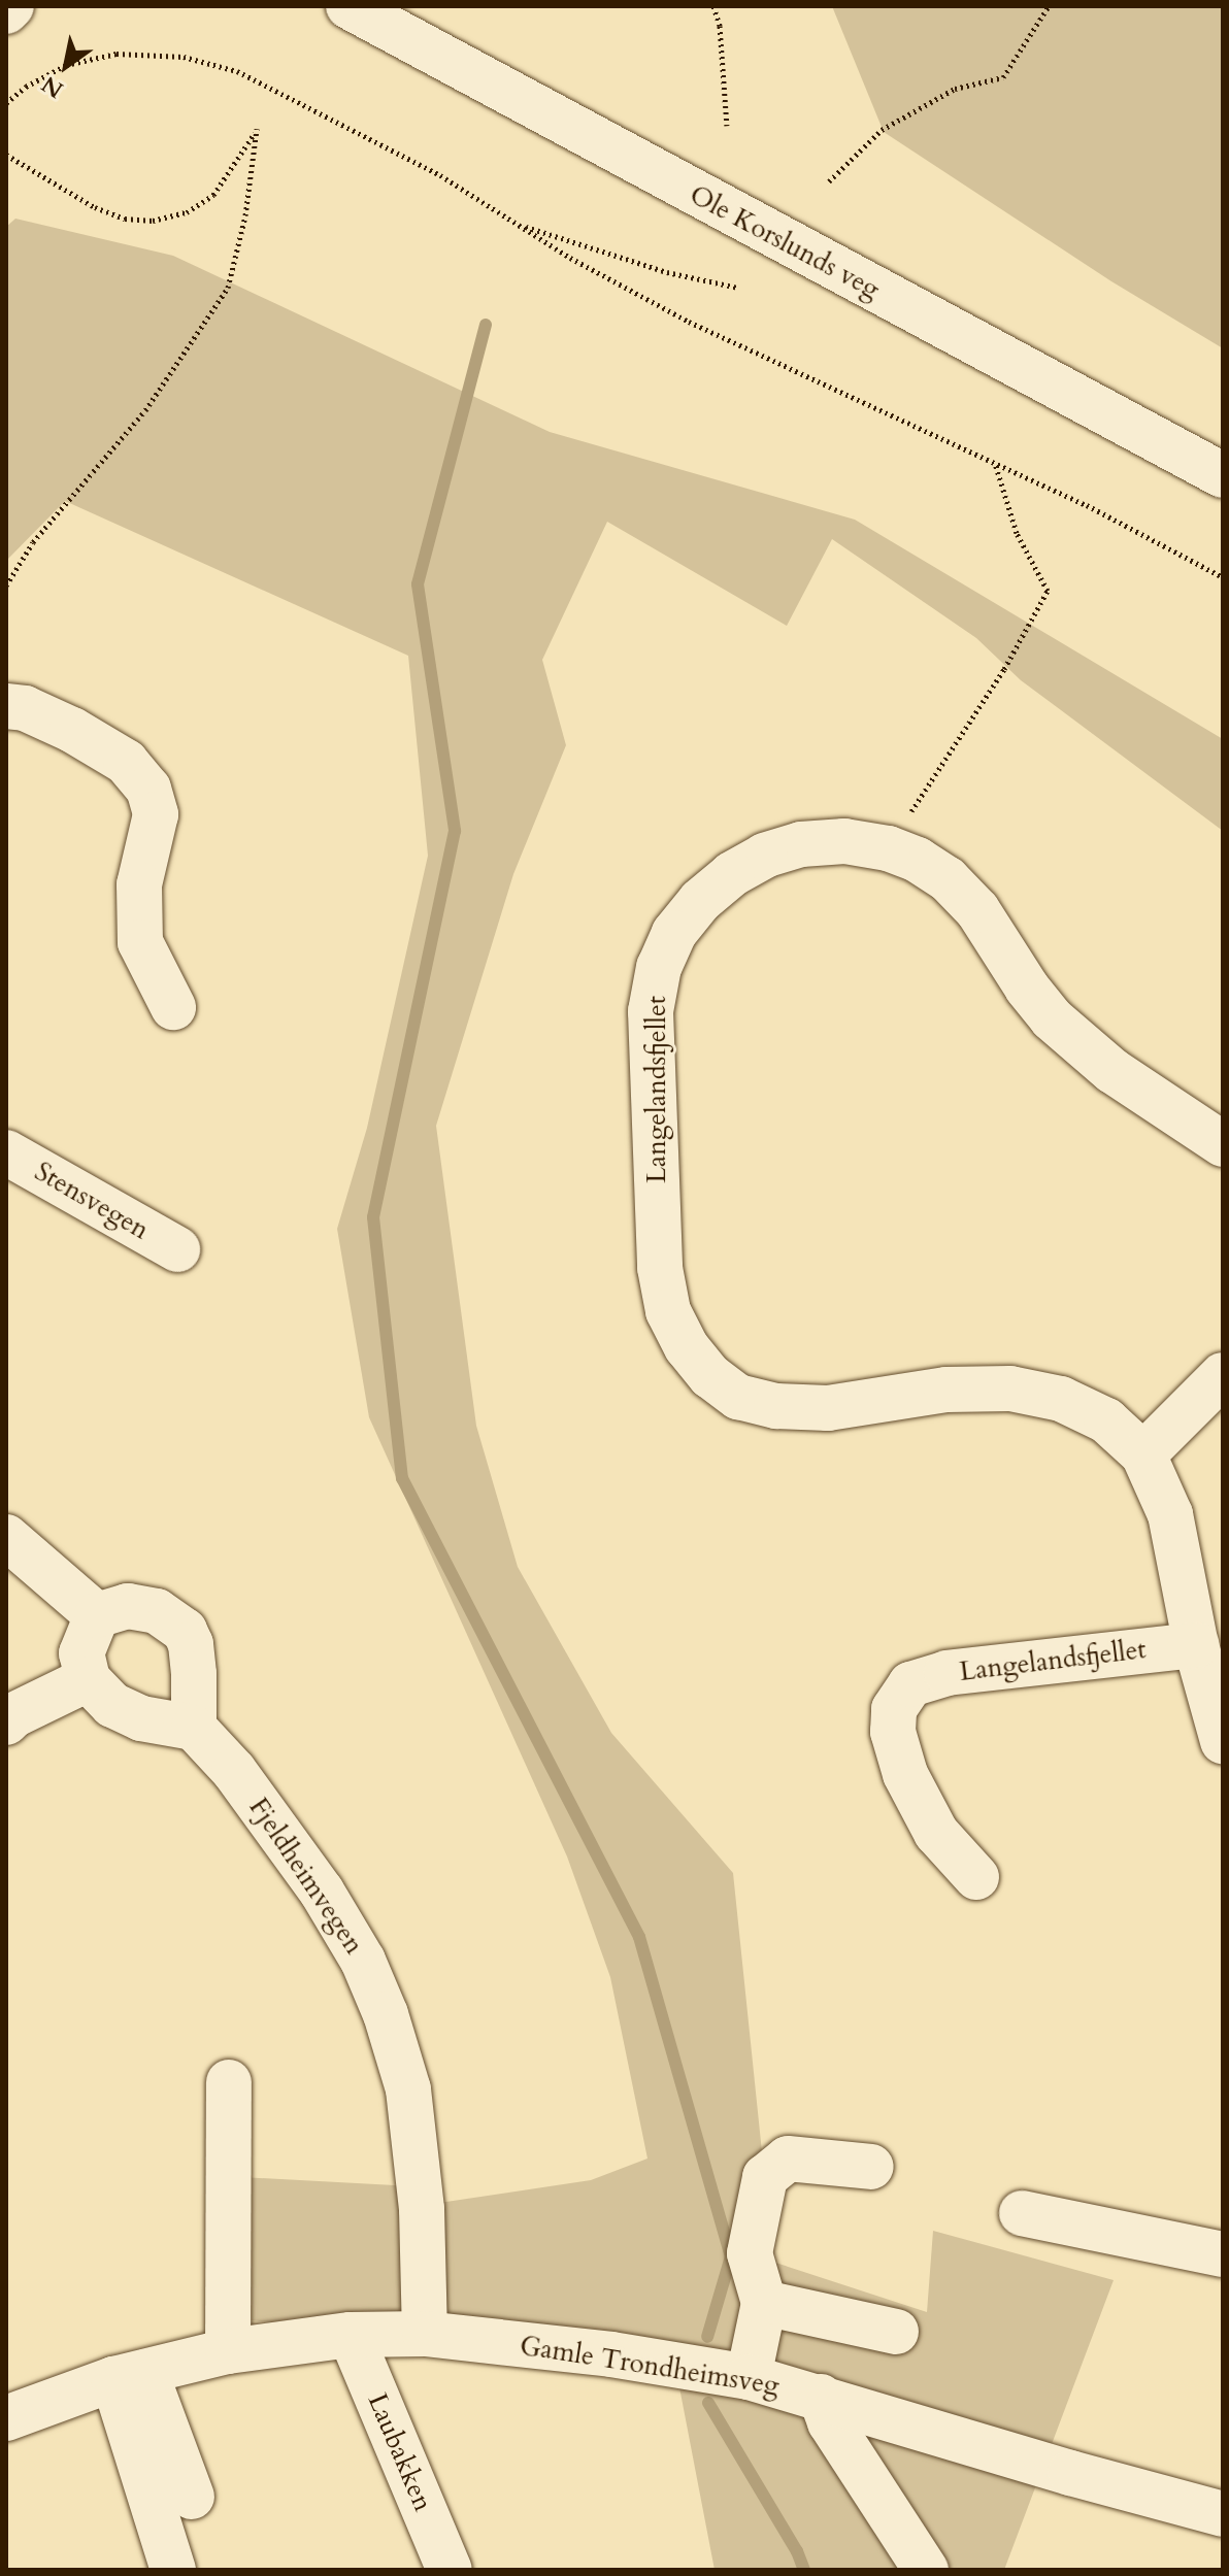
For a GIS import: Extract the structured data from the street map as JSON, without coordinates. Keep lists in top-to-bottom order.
{
  "streets": {
    "street": [
      "Ole Korslunds veg",
      "Langelandsfjellet",
      "Stensvegen",
      "Fjeldheimvegen",
      "Gamle Trondheimsveg",
      "Laubakken"
    ]
  },
  "crossings": [
    ["Fjeldheimvegen", "Gamle Trondheimsveg"],
    ["Gamle Trondheimsveg", "Laubakken"]
  ],
  "north": "bottom left"
}
